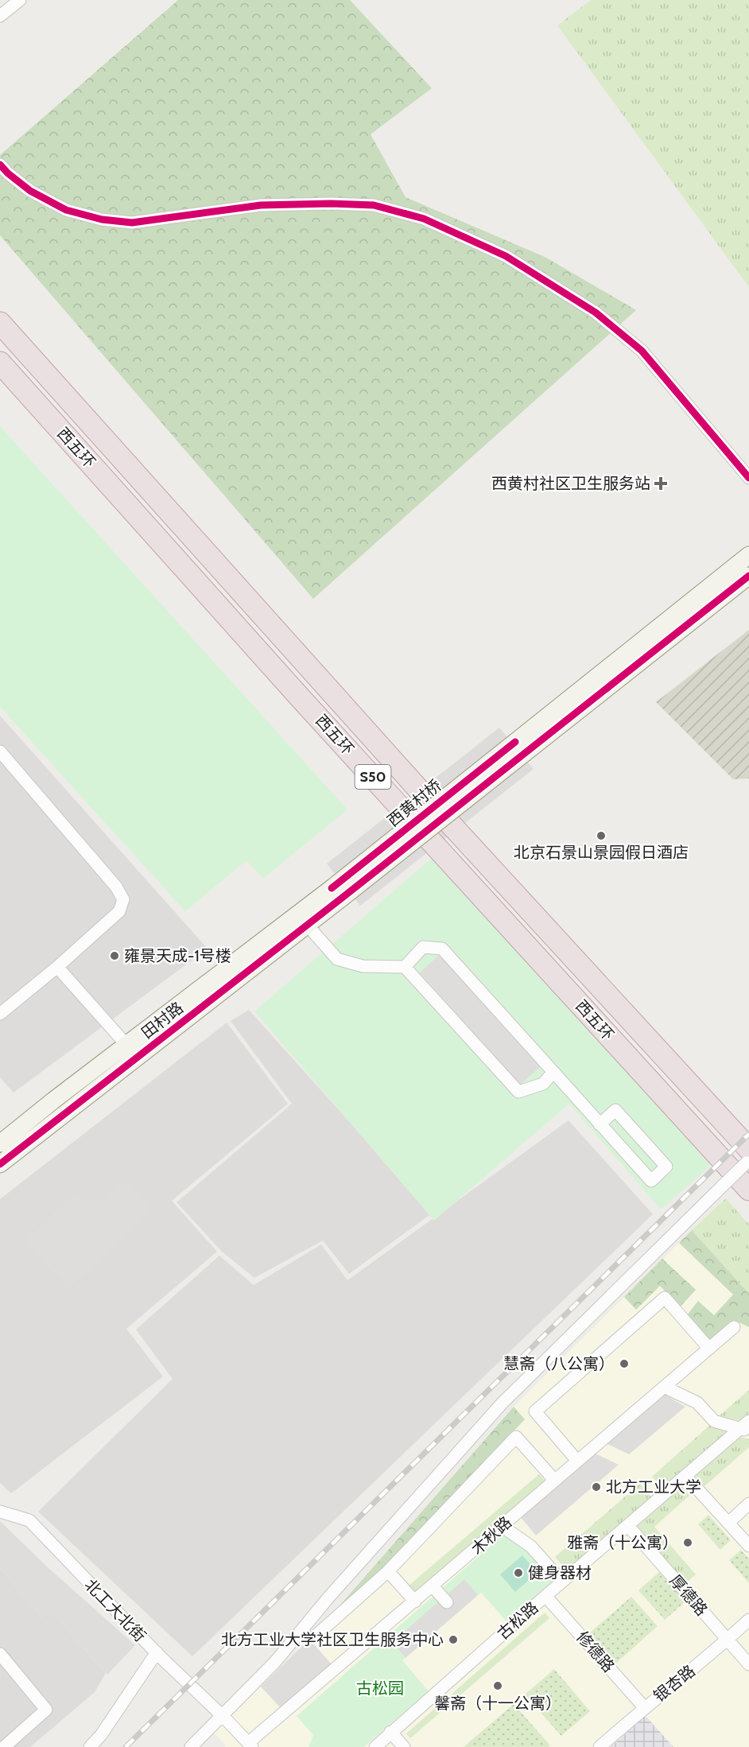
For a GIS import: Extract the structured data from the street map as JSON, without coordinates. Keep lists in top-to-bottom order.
{
  "streets": {
    "highway": ["西五环", "S50"],
    "main road": ["西黄村桥", "田村路"],
    "street": [
      "木秋路",
      "厚德路",
      "北工大北街",
      "古松路",
      "修德路",
      "银杏路"
    ]
  },
  "crossings": [
    ["西黄村桥", "田村路"],
    ["木秋路", "北工大北街"],
    ["厚德路", "古松路"],
    ["厚德路", "银杏路"],
    ["古松路", "修德路"],
    ["修德路", "银杏路"]
  ],
  "parks": ["古松园"],
  "places": {
    "health": ["西黄村社区卫生服务站"],
    "other": [
      "北京石景山景园假日酒店",
      "雍景天成-1号楼",
      "慧斋（八公寓）",
      "北方工业大学",
      "雅斋（十公寓）",
      "健身器材",
      "北方工业大学社区卫生服务中心",
      "馨斋（十一公寓）"
    ]
  }
}
